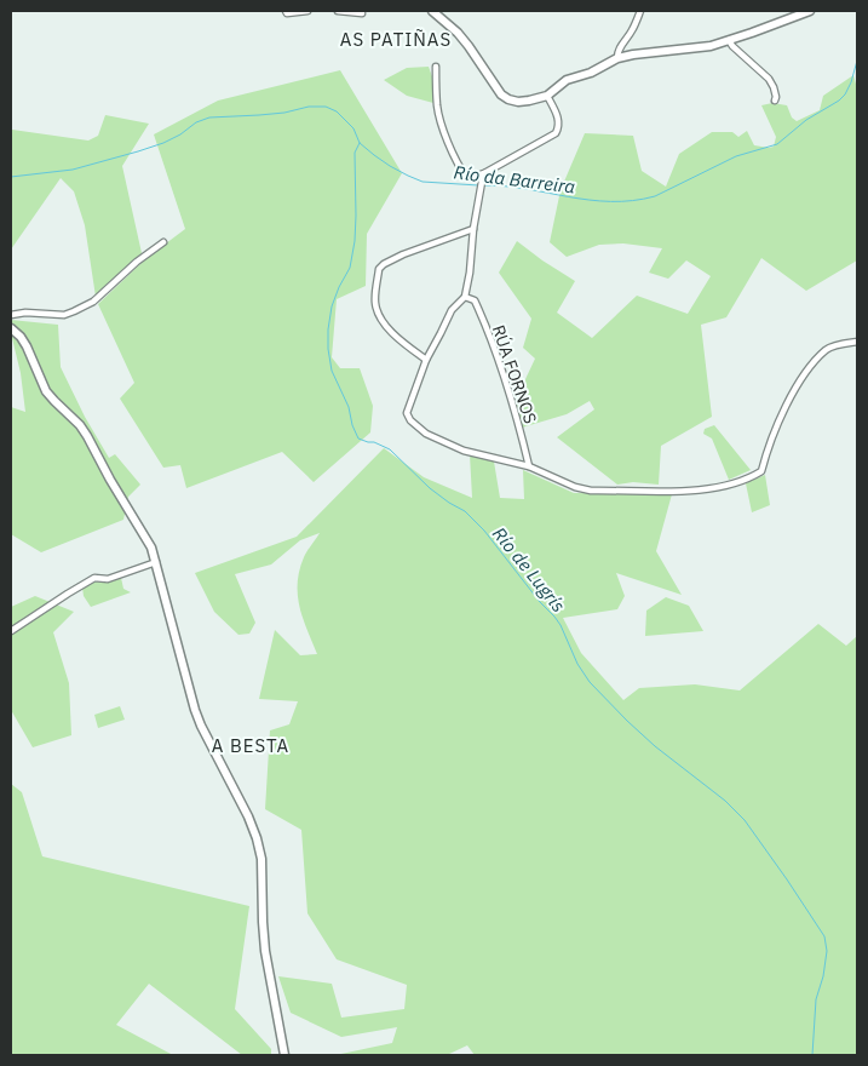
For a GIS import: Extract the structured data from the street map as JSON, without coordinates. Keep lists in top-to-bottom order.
{
  "streets": {
    "street": ["RÚA FORNOS"]
  },
  "districts": ["AS PATIÑAS", "A BESTA"],
  "water": ["Río da Barreira", "Río de Lugrís"]
}
